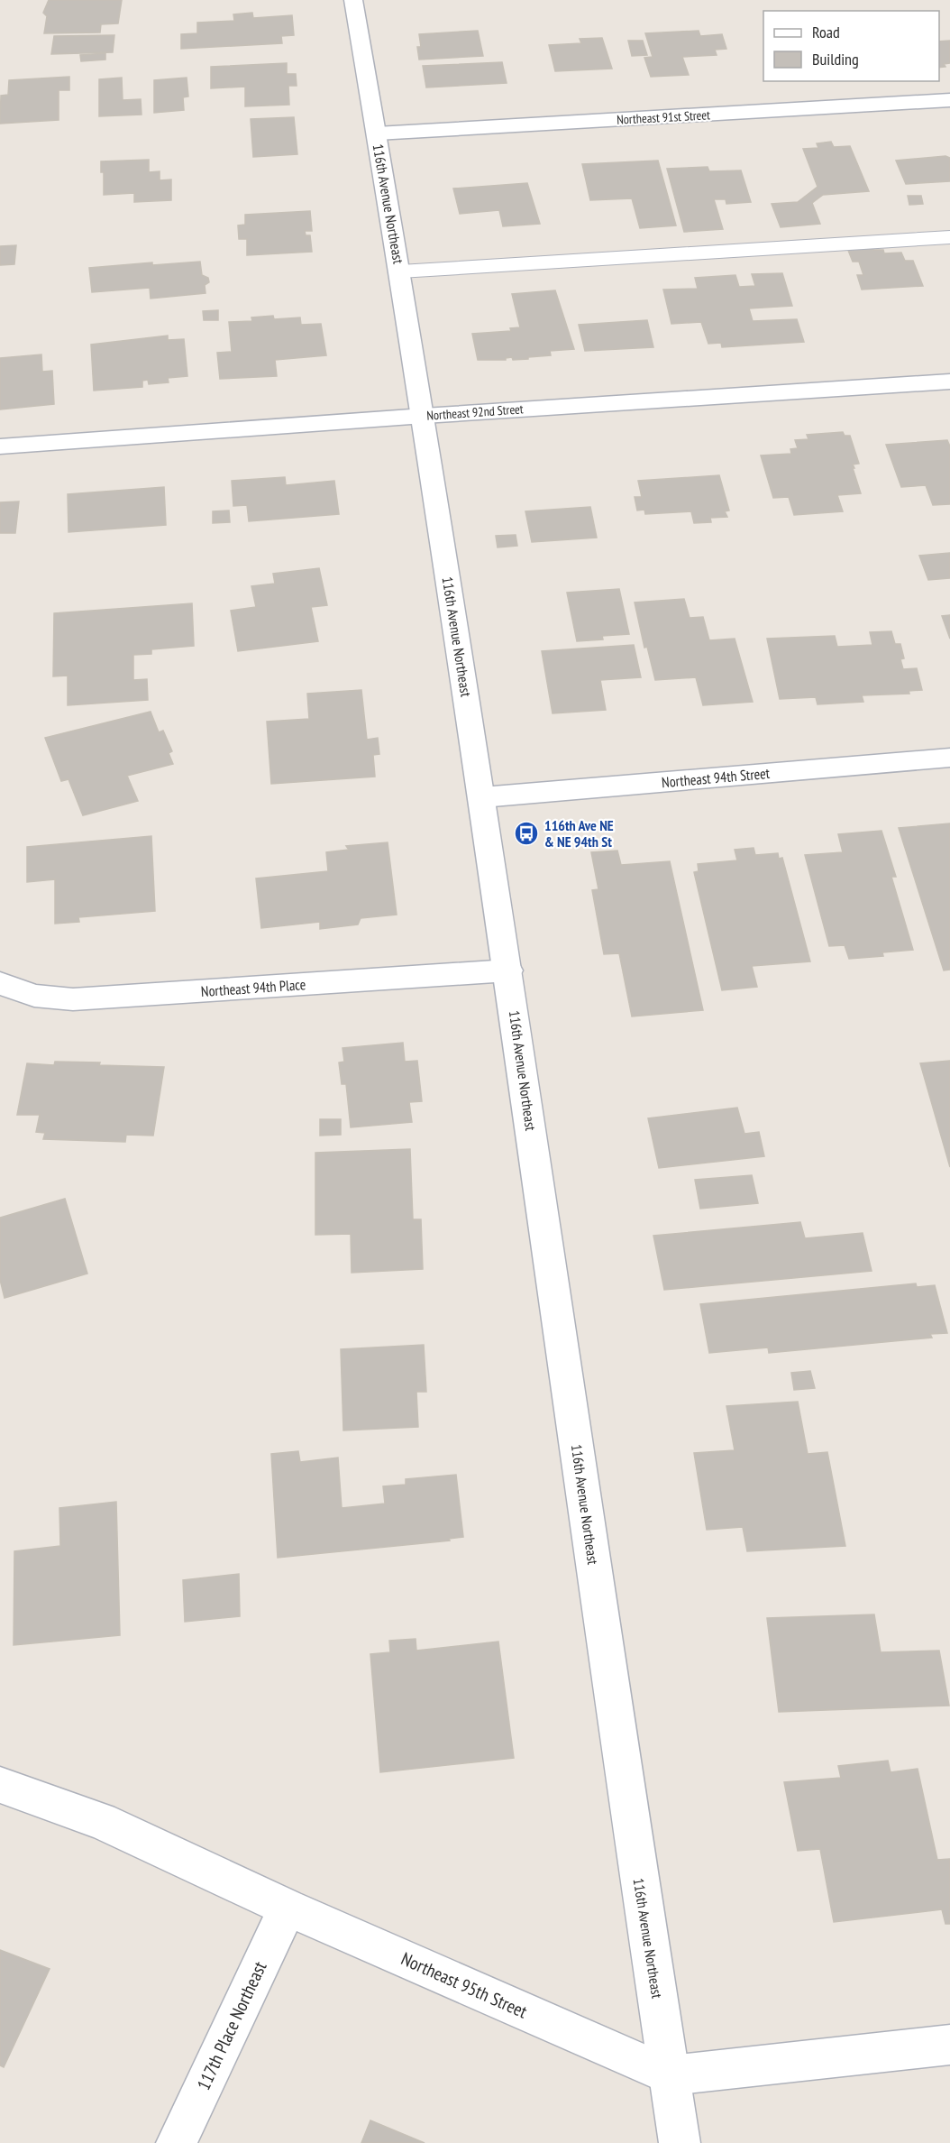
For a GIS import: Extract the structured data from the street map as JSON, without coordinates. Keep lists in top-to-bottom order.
{
  "streets": {
    "street": [
      "Northeast 91st Street",
      "116th Avenue Northeast",
      "Northeast 92nd Street",
      "Northeast 94th Street",
      "Northeast 94th Place",
      "Northeast 95th Street",
      "117th Place Northeast"
    ]
  },
  "crossings": [
    ["Northeast 91st Street", "116th Avenue Northeast"],
    ["116th Avenue Northeast", "Northeast 92nd Street"],
    ["116th Avenue Northeast", "Northeast 94th Street"],
    ["116th Avenue Northeast", "Northeast 94th Place"],
    ["116th Avenue Northeast", "Northeast 95th Street"],
    ["Northeast 95th Street", "117th Place Northeast"]
  ],
  "places": {
    "bus stop": ["116th Ave NE & NE 94th St"]
  },
  "legend": ["Road", "Building"]
}
